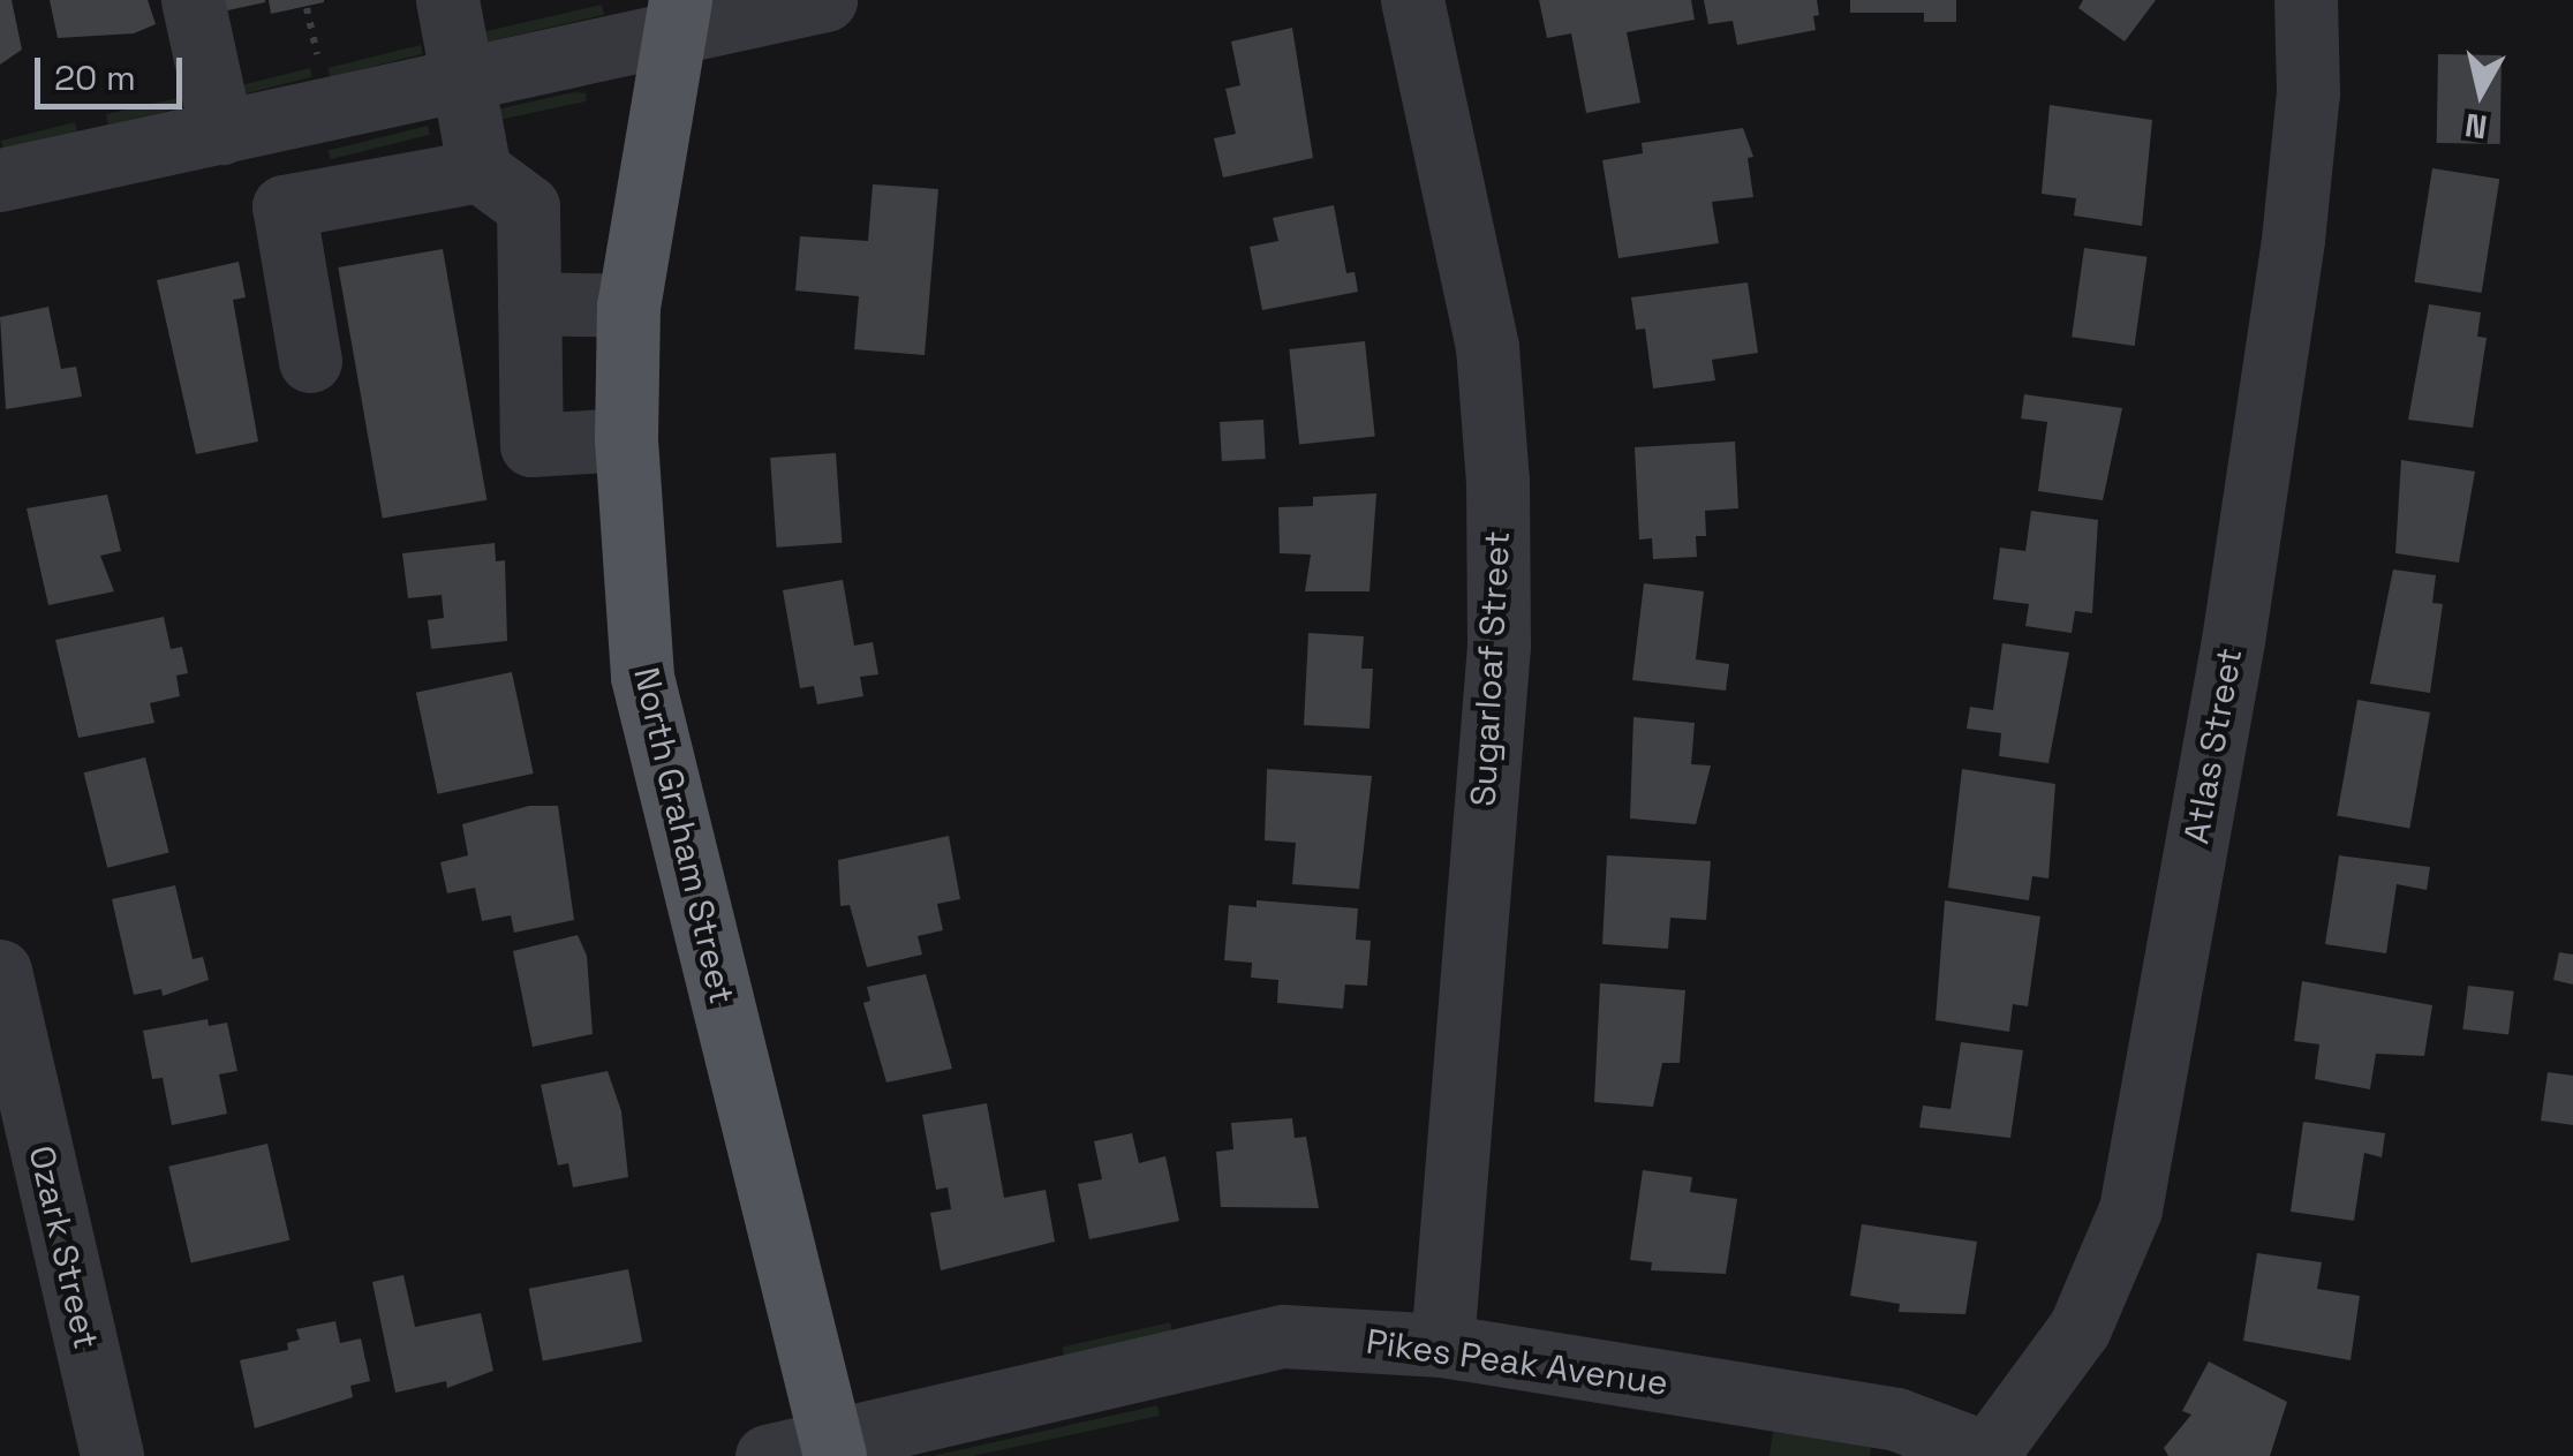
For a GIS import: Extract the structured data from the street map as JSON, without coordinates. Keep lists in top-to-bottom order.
{
  "streets": {
    "main road": ["North Graham Street"],
    "street": [
      "Sugarloaf Street",
      "Atlas Street",
      "Ozark Street",
      "Pikes Peak Avenue"
    ]
  },
  "crossings": [
    ["Sugarloaf Street", "Pikes Peak Avenue"],
    ["Atlas Street", "Pikes Peak Avenue"],
    ["North Graham Street", "Pikes Peak Avenue"]
  ],
  "scale_bar": "20 m",
  "north": "bottom"
}
